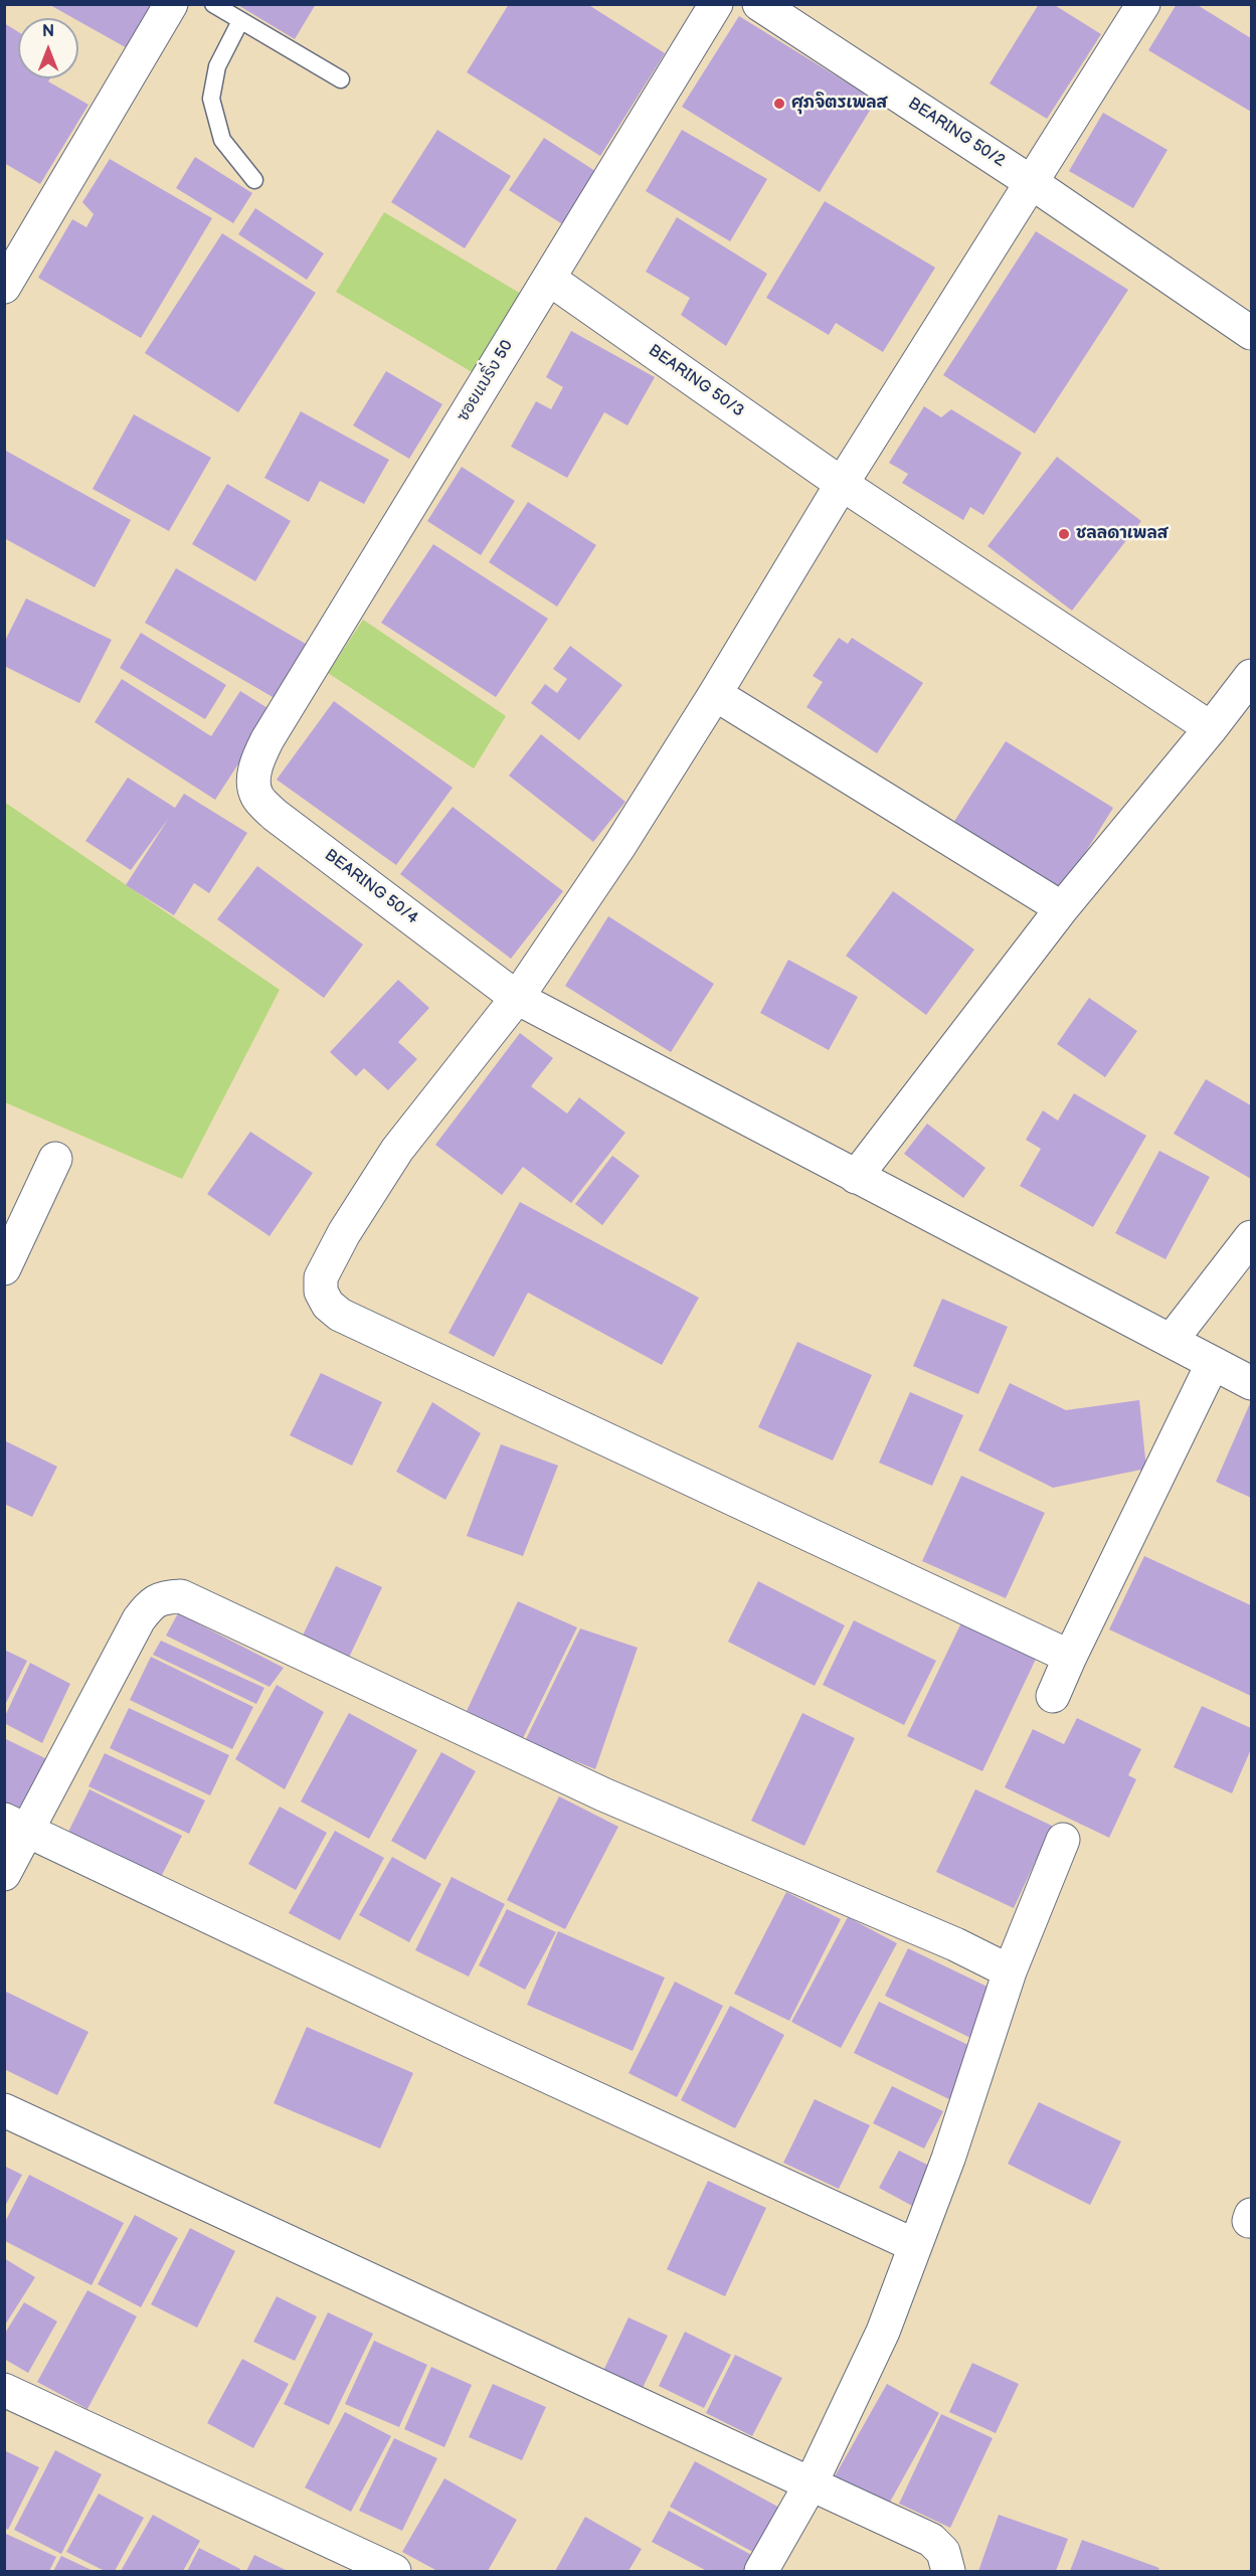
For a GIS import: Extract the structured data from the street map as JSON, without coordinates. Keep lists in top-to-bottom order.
{
  "streets": {
    "street": [
      "BEARING 50/2",
      "ซอยแบริ่ง 50",
      "BEARING 50/3",
      "BEARING 50/4"
    ]
  },
  "crossings": [
    ["ซอยแบริ่ง 50", "BEARING 50/3"],
    ["ซอยแบริ่ง 50", "BEARING 50/4"]
  ],
  "places": ["ศุภจิตรเพลส", "ชลลดาเพลส"],
  "north": "top"
}
